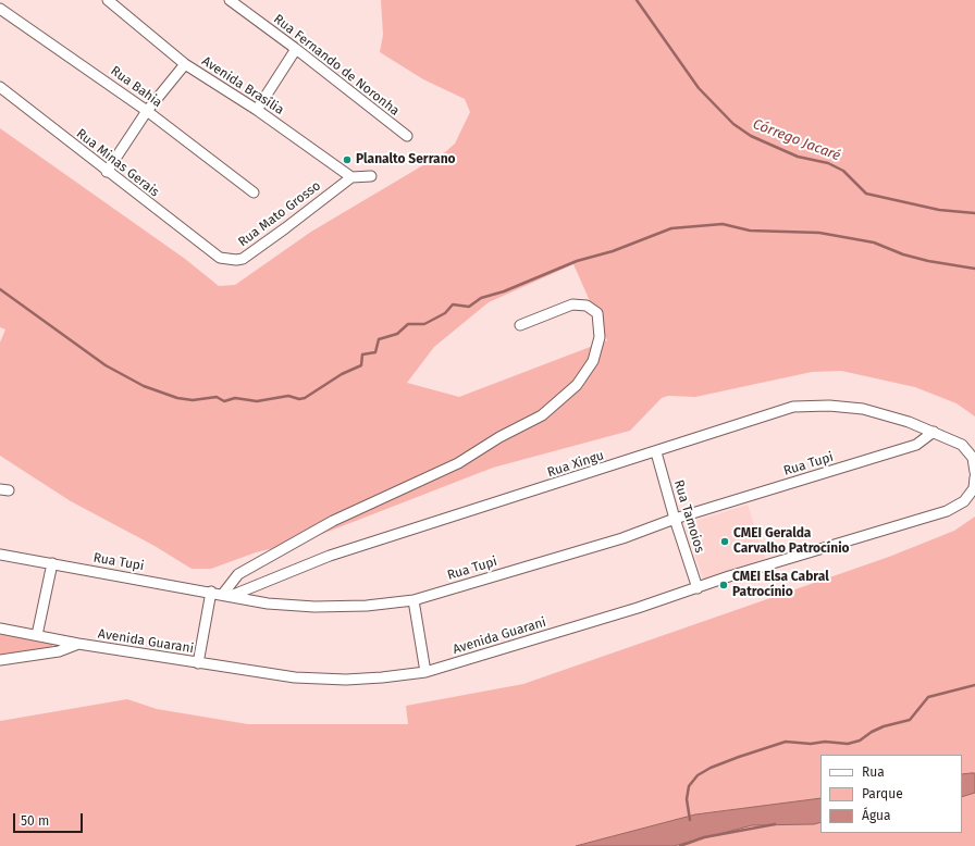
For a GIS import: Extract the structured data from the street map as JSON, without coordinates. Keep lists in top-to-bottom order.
{
  "streets": {
    "street": [
      "Rua Fernando de Noronha",
      "Avenida Brasília",
      "Rua Bahia",
      "Rua Minas Gerais",
      "Rua Mato Grosso",
      "Rua Xingu",
      "Rua Tupi",
      "Rua Tamoios",
      "Avenida Guarani"
    ]
  },
  "crossings": [
    ["Avenida Brasília", "Rua Mato Grosso"],
    ["Rua Minas Gerais", "Rua Mato Grosso"],
    ["Rua Xingu", "Rua Tupi"],
    ["Rua Xingu", "Rua Tamoios"],
    ["Rua Tupi", "Rua Tamoios"],
    ["Rua Tamoios", "Avenida Guarani"]
  ],
  "water": ["Córrego Jacaré"],
  "places": ["Planalto Serrano", "CMEI Geralda Carvalho Patrocínio", "CMEI Elsa Cabral Patrocínio"],
  "legend": ["Rua", "Parque", "Água"],
  "scale_bar": "50 m"
}
